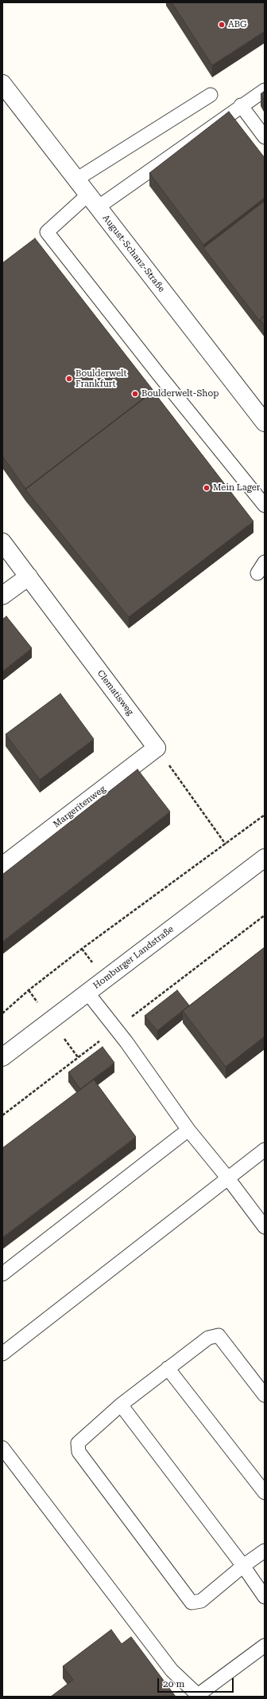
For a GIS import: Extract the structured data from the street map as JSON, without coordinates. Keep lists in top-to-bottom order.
{
  "streets": {
    "street": [
      "August-Schanz-Straße",
      "Clematisweg",
      "Margeritenweg",
      "Homburger Landstraße"
    ]
  },
  "crossings": [
    ["Clematisweg", "Margeritenweg"]
  ],
  "places": [
    "ABG",
    "Boulderwelt Frankfurt",
    "Boulderwelt-Shop",
    "Mein Lager"
  ],
  "scale_bar": "20 m"
}
